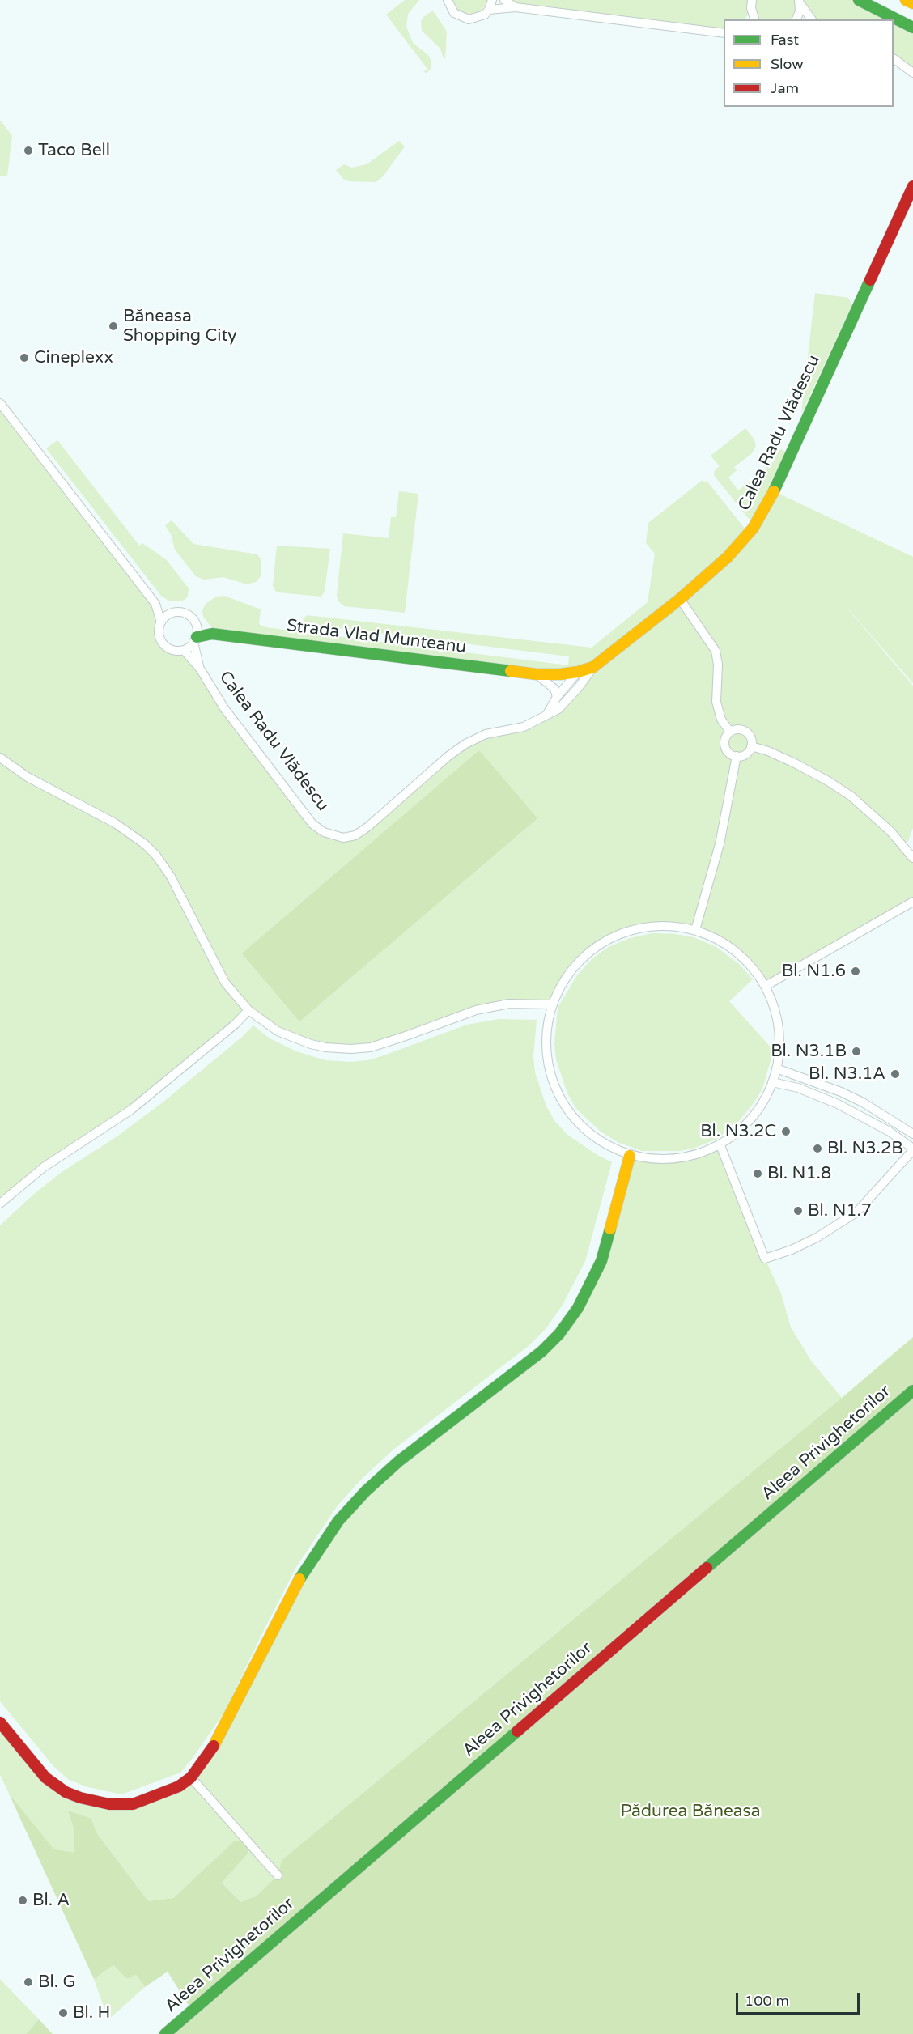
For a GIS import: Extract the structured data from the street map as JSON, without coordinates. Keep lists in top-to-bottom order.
{
  "streets": {
    "main road": ["Calea Radu Vlădescu", "Strada Vlad Munteanu", "Aleea Privighetorilor"]
  },
  "crossings": [
    ["Calea Radu Vlădescu", "Strada Vlad Munteanu"]
  ],
  "parks": ["Pădurea Băneasa"],
  "places": [
    "Taco Bell",
    "Băneasa Shopping City",
    "Cineplexx",
    "Bl. N1.6",
    "Bl. N3.1B",
    "Bl. N3.1A",
    "Bl. N3.2C",
    "Bl. N3.2B",
    "Bl. N1.8",
    "Bl. N1.7",
    "Bl. A",
    "Bl. G",
    "Bl. H"
  ],
  "legend": ["Fast", "Slow", "Jam"],
  "scale_bar": "100 m"
}
